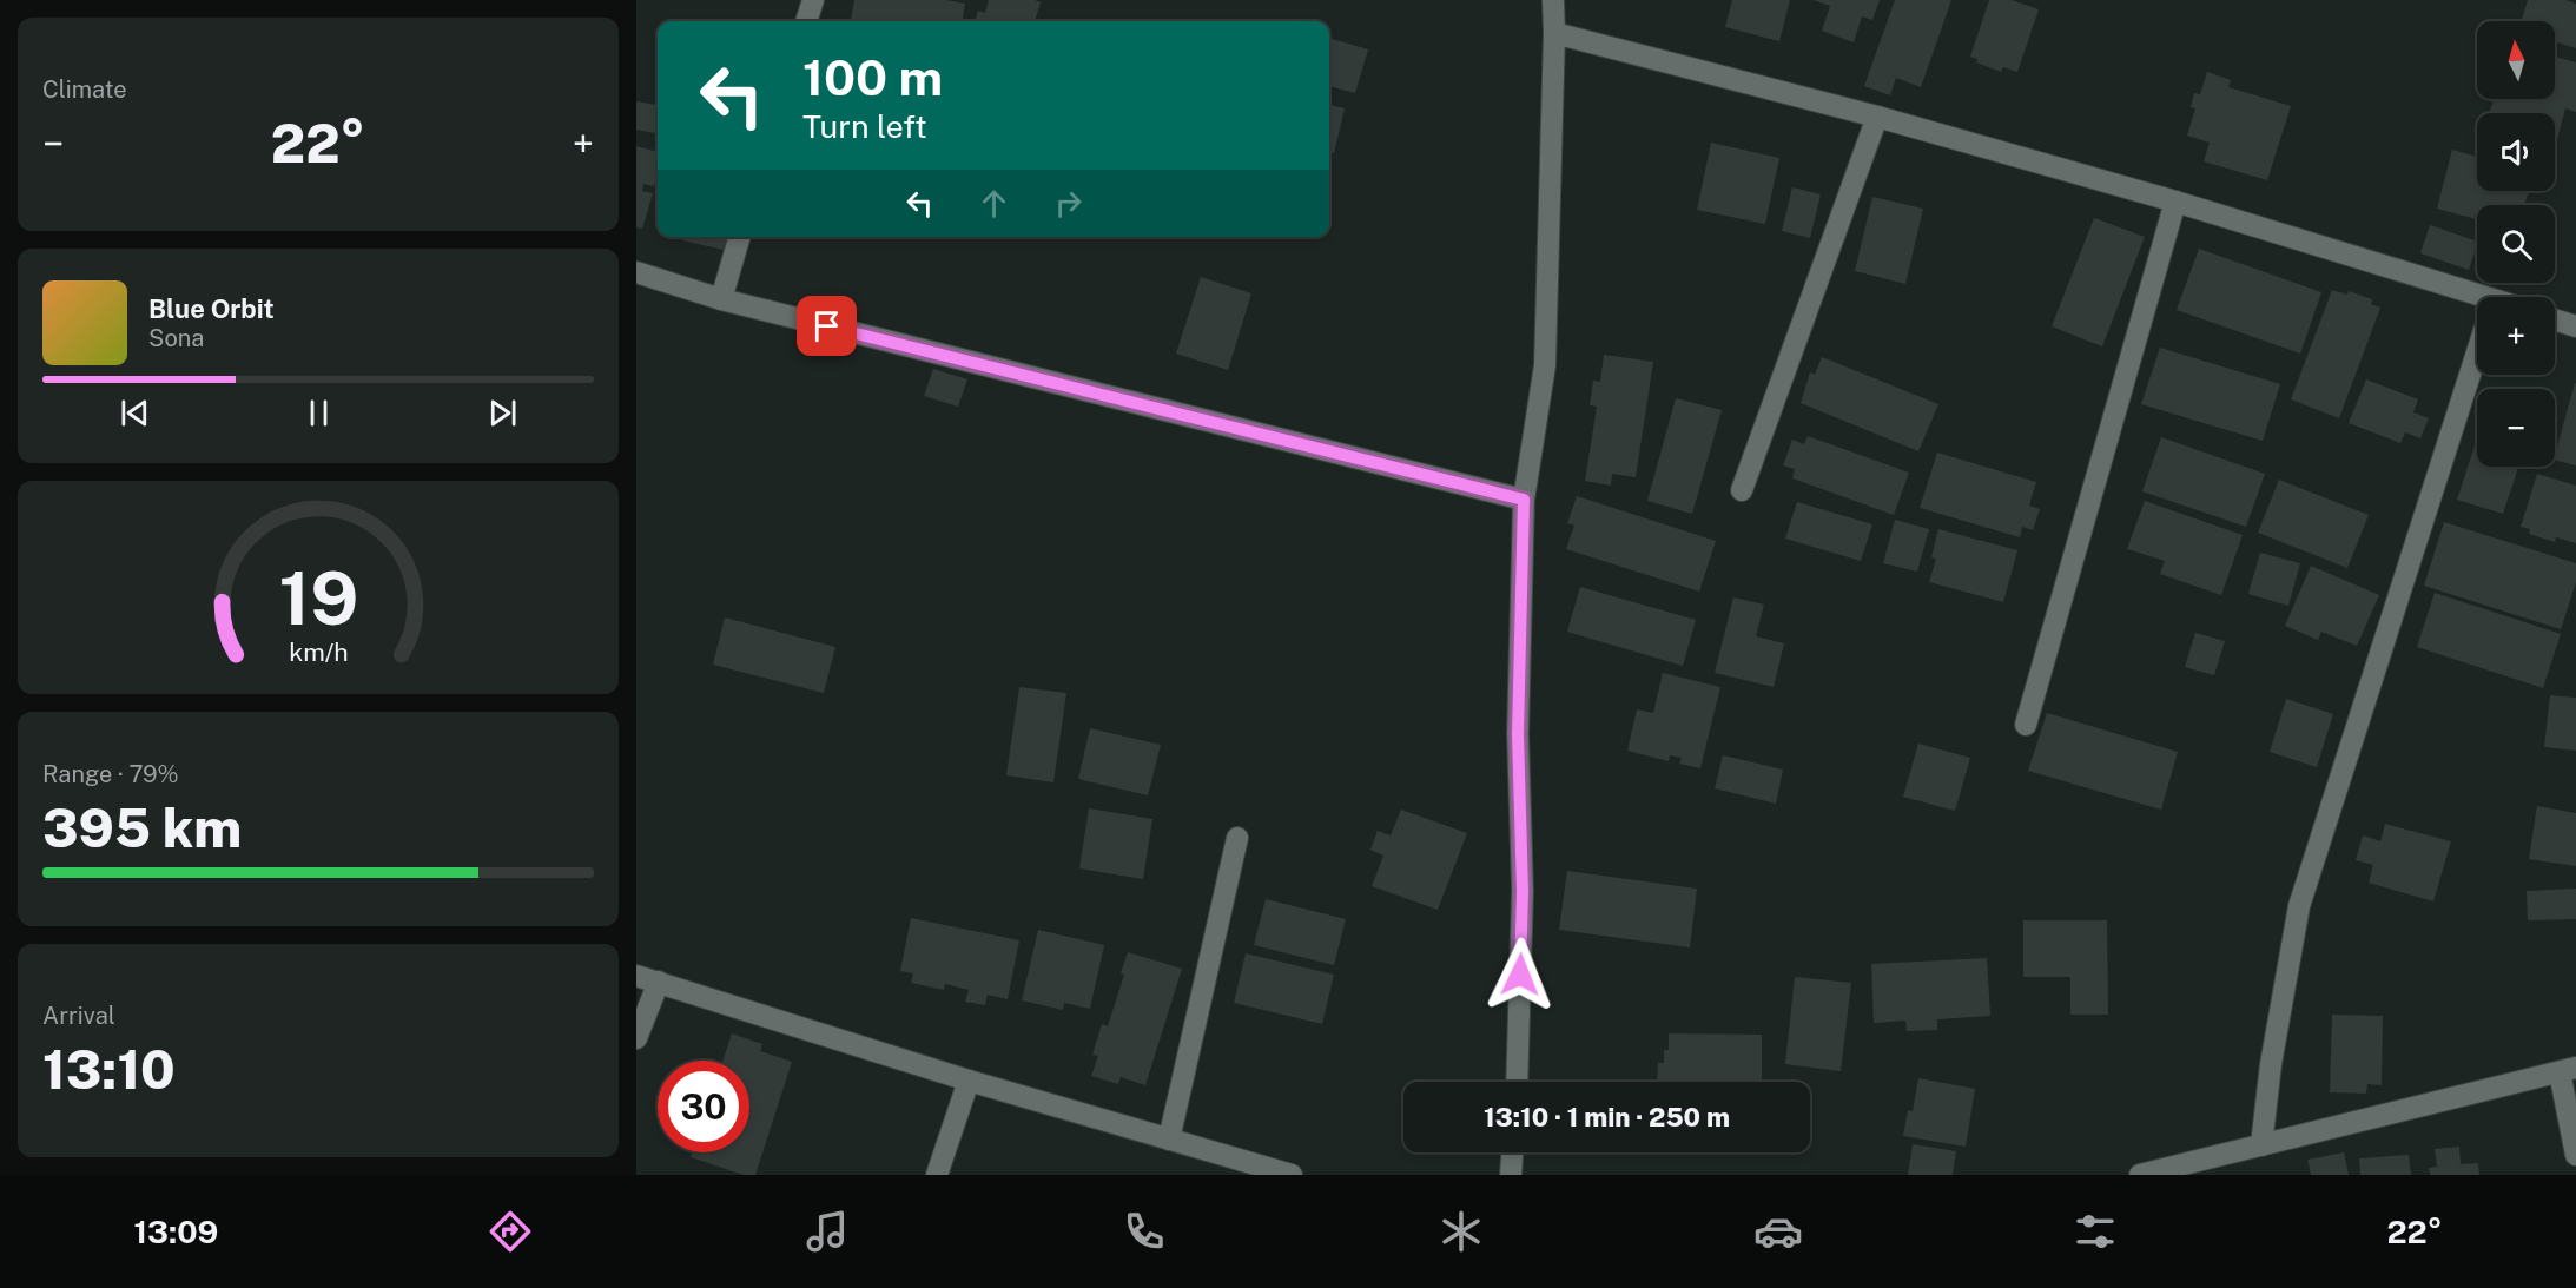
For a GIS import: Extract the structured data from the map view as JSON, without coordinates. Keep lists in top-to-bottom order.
{
  "north": "top",
  "page": {
    "tile": [
      "Climate",
      ["Range · 79%", "395 km"],
      ["Arrival", "13:10"]
    ],
    "map_buttons": ["+", "−"],
    "turn": ["100 m", "Turn left"],
    "heat": ["−", "22°", "+"],
    "song": ["Blue Orbit", "Sona"],
    "limit": "30",
    "trip": "13:10 · 1 min · 250 m",
    "tabs": ["13:09", "22°"],
    "gauge": ["19", "km/h"]
  }
}
